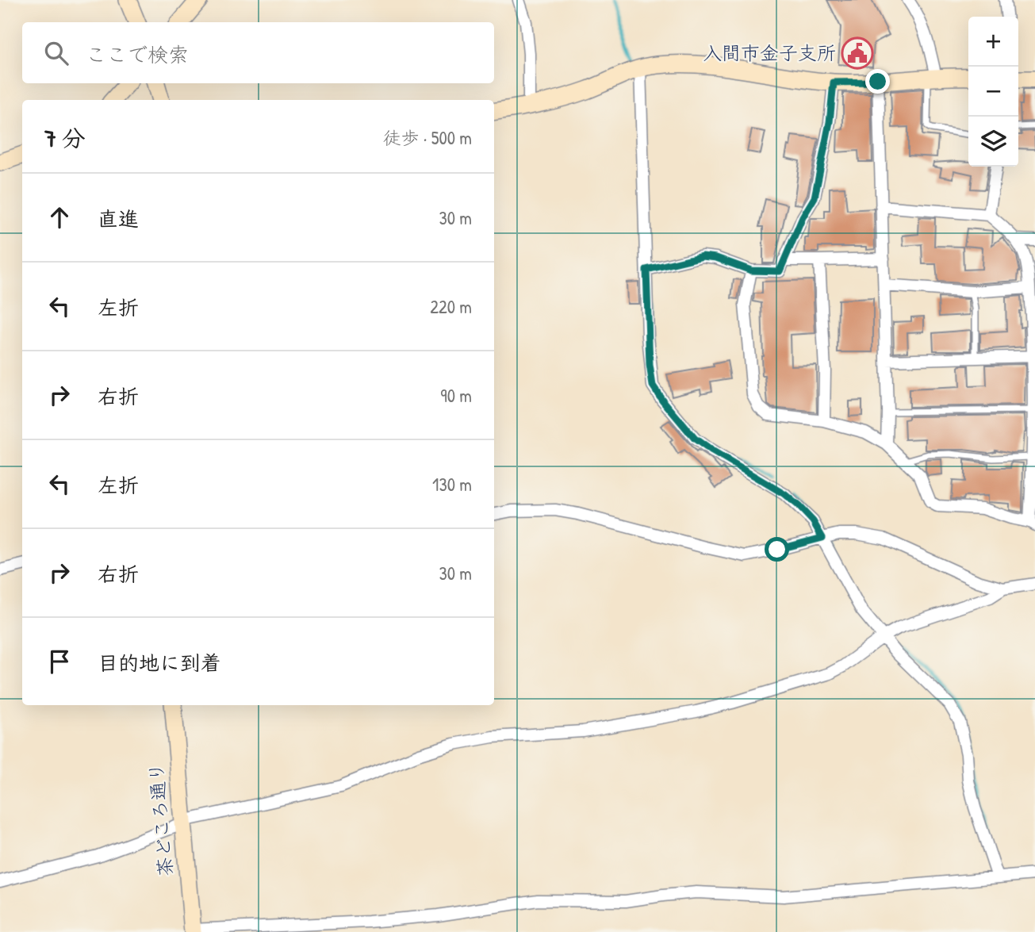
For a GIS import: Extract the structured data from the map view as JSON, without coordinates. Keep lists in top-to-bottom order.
{
  "streets": {
    "street": ["茶どころ通り"]
  },
  "places": {
    "public building": ["入間市金子支所"]
  },
  "page": {
    "map_buttons": ["+", "−"],
    "search": "ここで検索",
    "heading": ["7 分", "徒歩 · 500 m"],
    "list": [
      ["直進", "30 m"],
      ["左折", "220 m"],
      ["右折", "90 m"],
      ["左折", "130 m"],
      ["右折", "30 m"],
      "目的地に到着"
    ]
  }
}
